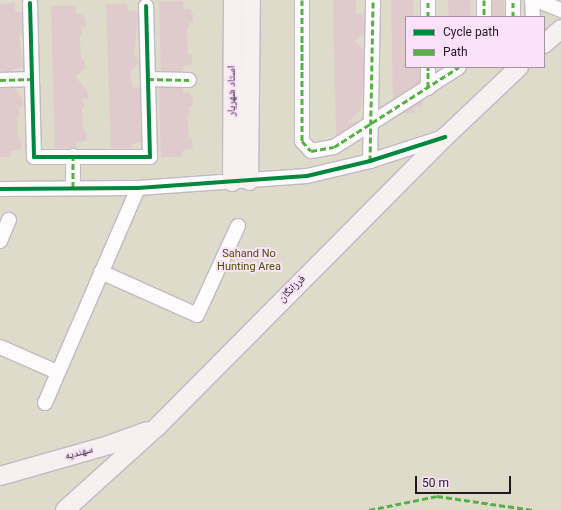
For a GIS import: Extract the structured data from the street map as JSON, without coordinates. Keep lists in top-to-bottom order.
{
  "streets": {
    "main road": ["استاد شهریار", "فرزانگان", "سهندیه"]
  },
  "crossings": [
    ["فرزانگان", "سهندیه"]
  ],
  "parks": ["Sahand No Hunting Area"],
  "legend": ["Cycle path", "Path"],
  "scale_bar": "50 m"
}
